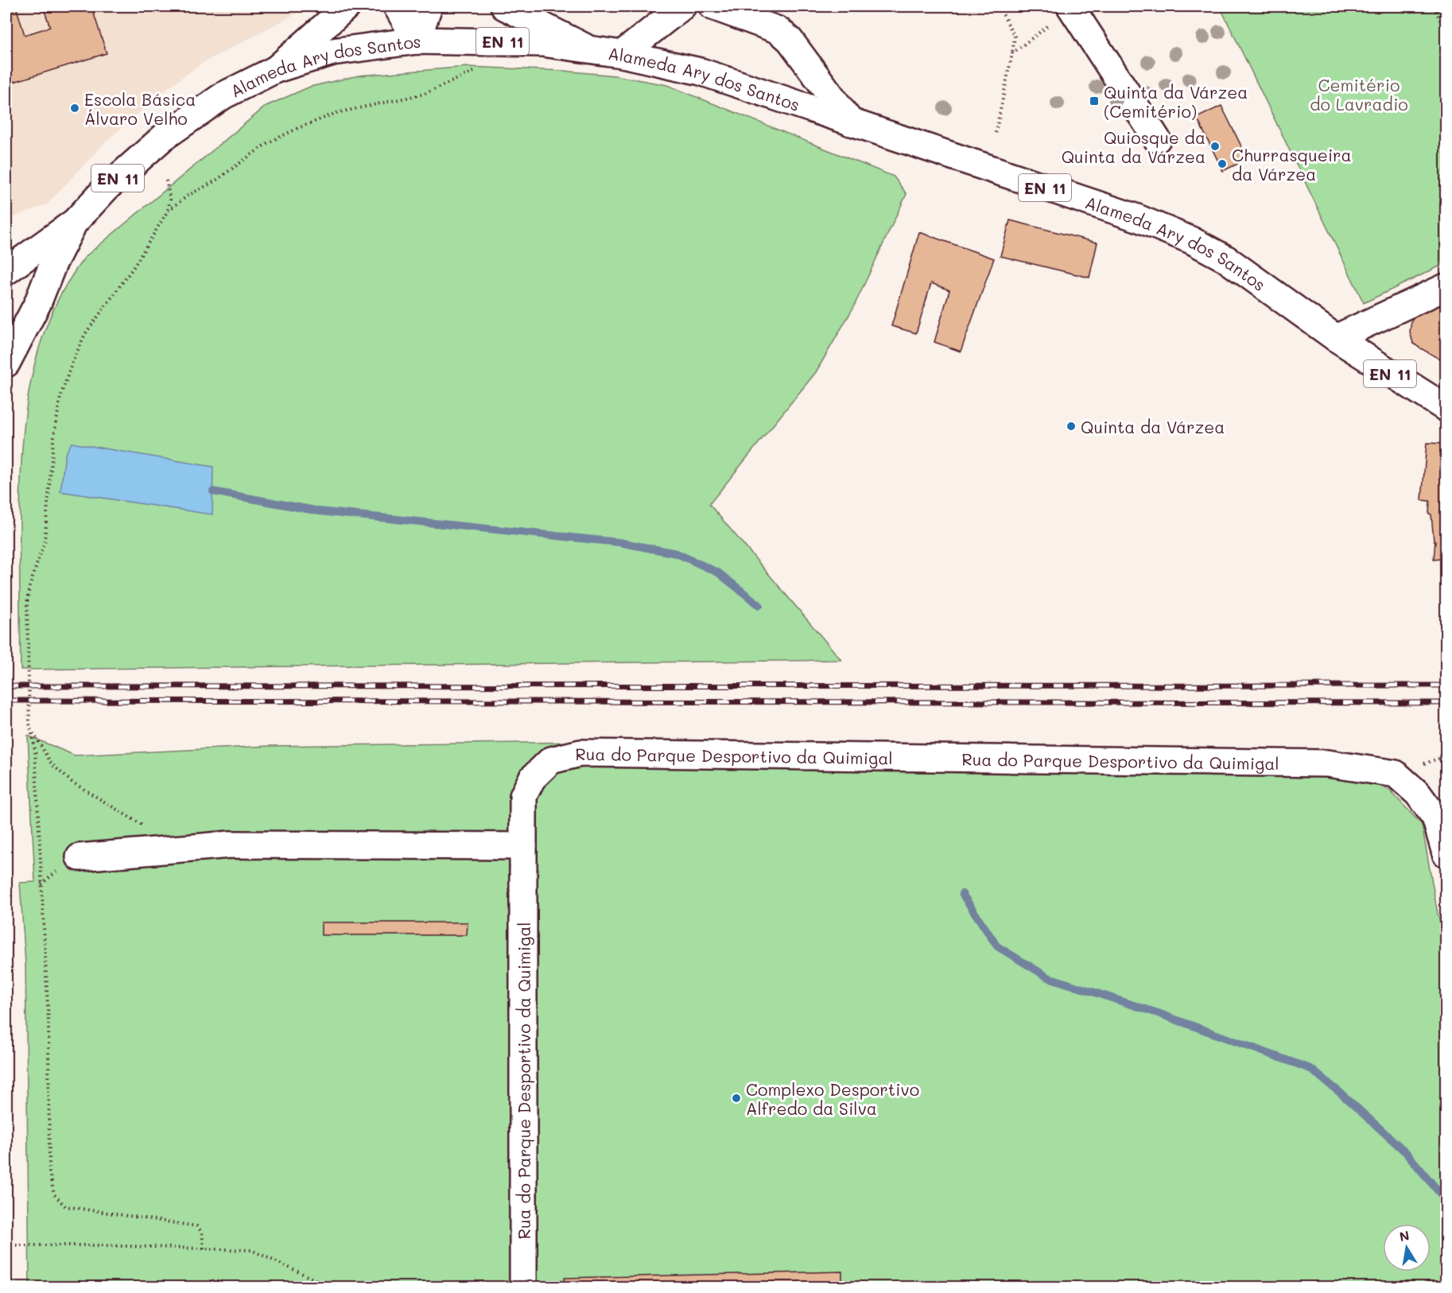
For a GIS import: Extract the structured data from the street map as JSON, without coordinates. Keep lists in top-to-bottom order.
{
  "streets": {
    "street": ["EN 11", "Alameda Ary dos Santos", "Rua do Parque Desportivo da Quimigal"]
  },
  "crossings": [
    ["EN 11", "Alameda Ary dos Santos"]
  ],
  "parks": ["Cemitério do Lavradio"],
  "places": {
    "transit": ["Quinta da Várzea (Cemitério)"],
    "other": [
      "Escola Básica Álvaro Velho",
      "Quiosque da Quinta da Várzea",
      "Churrasqueira da Várzea",
      "Quinta da Várzea",
      "Complexo Desportivo Alfredo da Silva"
    ]
  },
  "north": "top"
}
